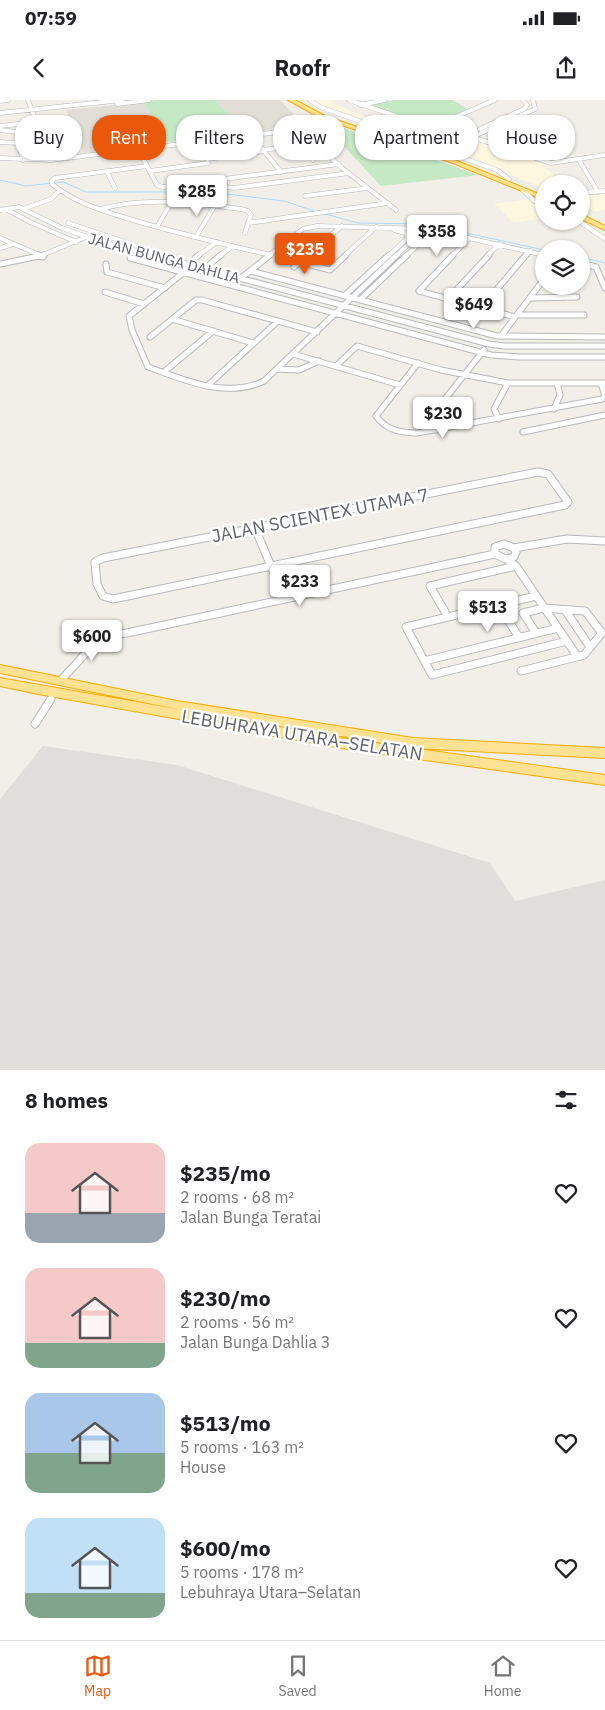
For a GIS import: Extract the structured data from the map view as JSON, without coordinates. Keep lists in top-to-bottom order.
{
  "streets": {
    "highway": ["LEBUHRAYA UTARA–SELATAN"],
    "street": ["JALAN BUNGA DAHLIA", "JALAN SCIENTEX UTAMA 7"]
  },
  "page": {
    "status": "07:59",
    "header": "Roofr",
    "chip": [
      "Buy",
      "Rent",
      "Filters",
      "New",
      "Apartment",
      "House"
    ],
    "price": [
      "$285",
      "$358",
      "$235",
      "$649",
      "$230",
      "$233",
      "$513",
      "$600"
    ],
    "heading": "8 homes",
    "list": [
      {
        "name": "$235/mo",
        "note": "2 rooms · 68 m² · Jalan Bunga Teratai"
      },
      {
        "name": "$230/mo",
        "note": "2 rooms · 56 m² · Jalan Bunga Dahlia 3"
      },
      {
        "name": "$513/mo",
        "note": "5 rooms · 163 m² · House"
      },
      {
        "name": "$600/mo",
        "note": "5 rooms · 178 m² · Lebuhraya Utara–Selatan"
      }
    ],
    "tabs": ["Map", "Saved", "Home"]
  }
}
